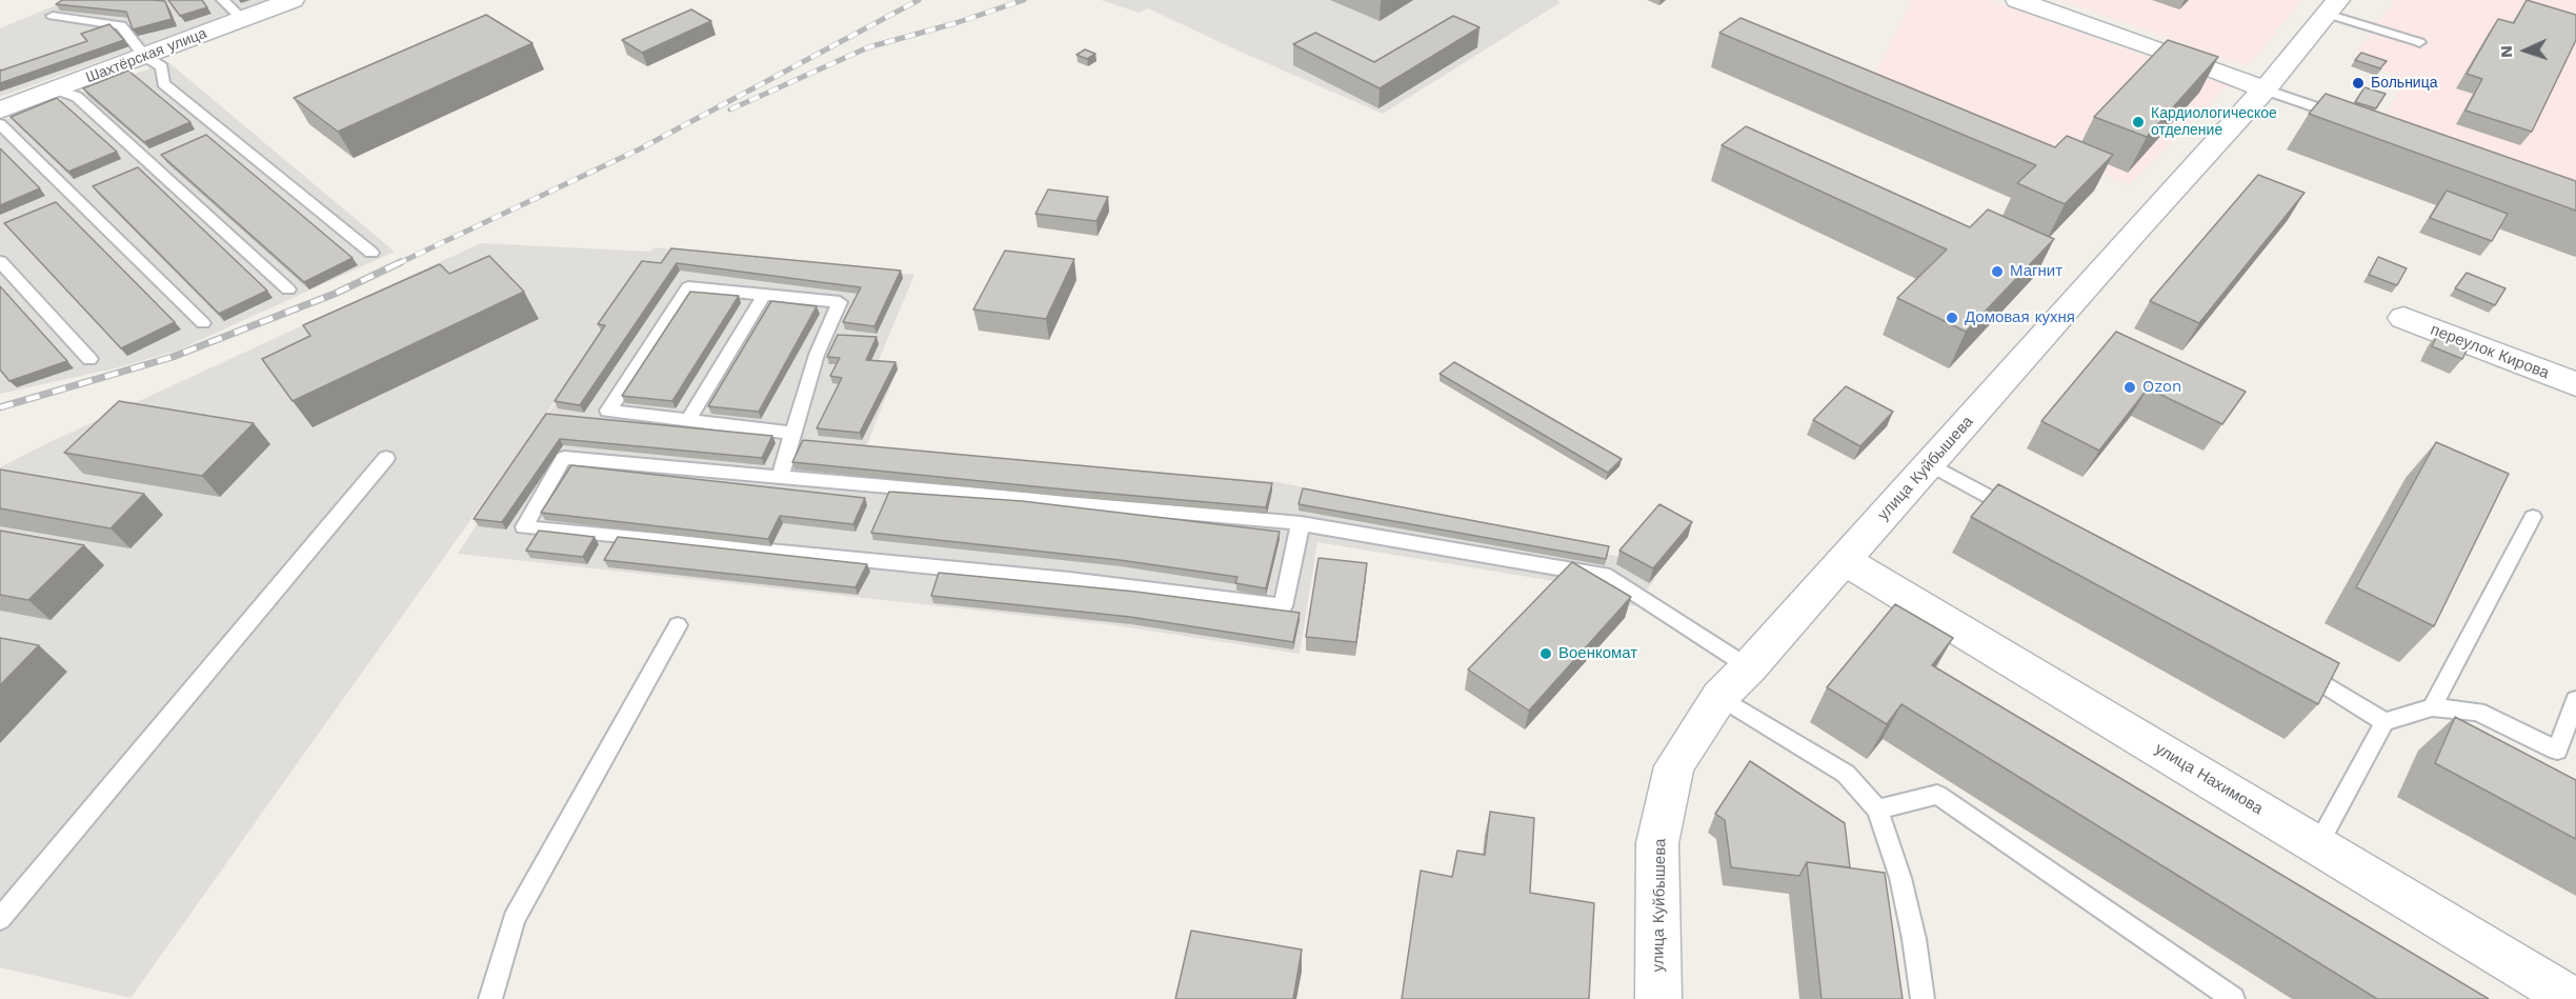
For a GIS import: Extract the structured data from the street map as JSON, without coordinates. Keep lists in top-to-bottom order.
{
  "streets": {
    "street": [
      "Шахтёрская улица",
      "переулок Кирова",
      "улица Куйбышева",
      "улица Нахимова"
    ]
  },
  "crossings": [
    ["улица Куйбышева", "улица Нахимова"]
  ],
  "places": [
    "Больница",
    "Кардиологическое отделение",
    "Магнит",
    "Домовая кухня",
    "Ozon",
    "Военкомат"
  ],
  "north": "left"
}
